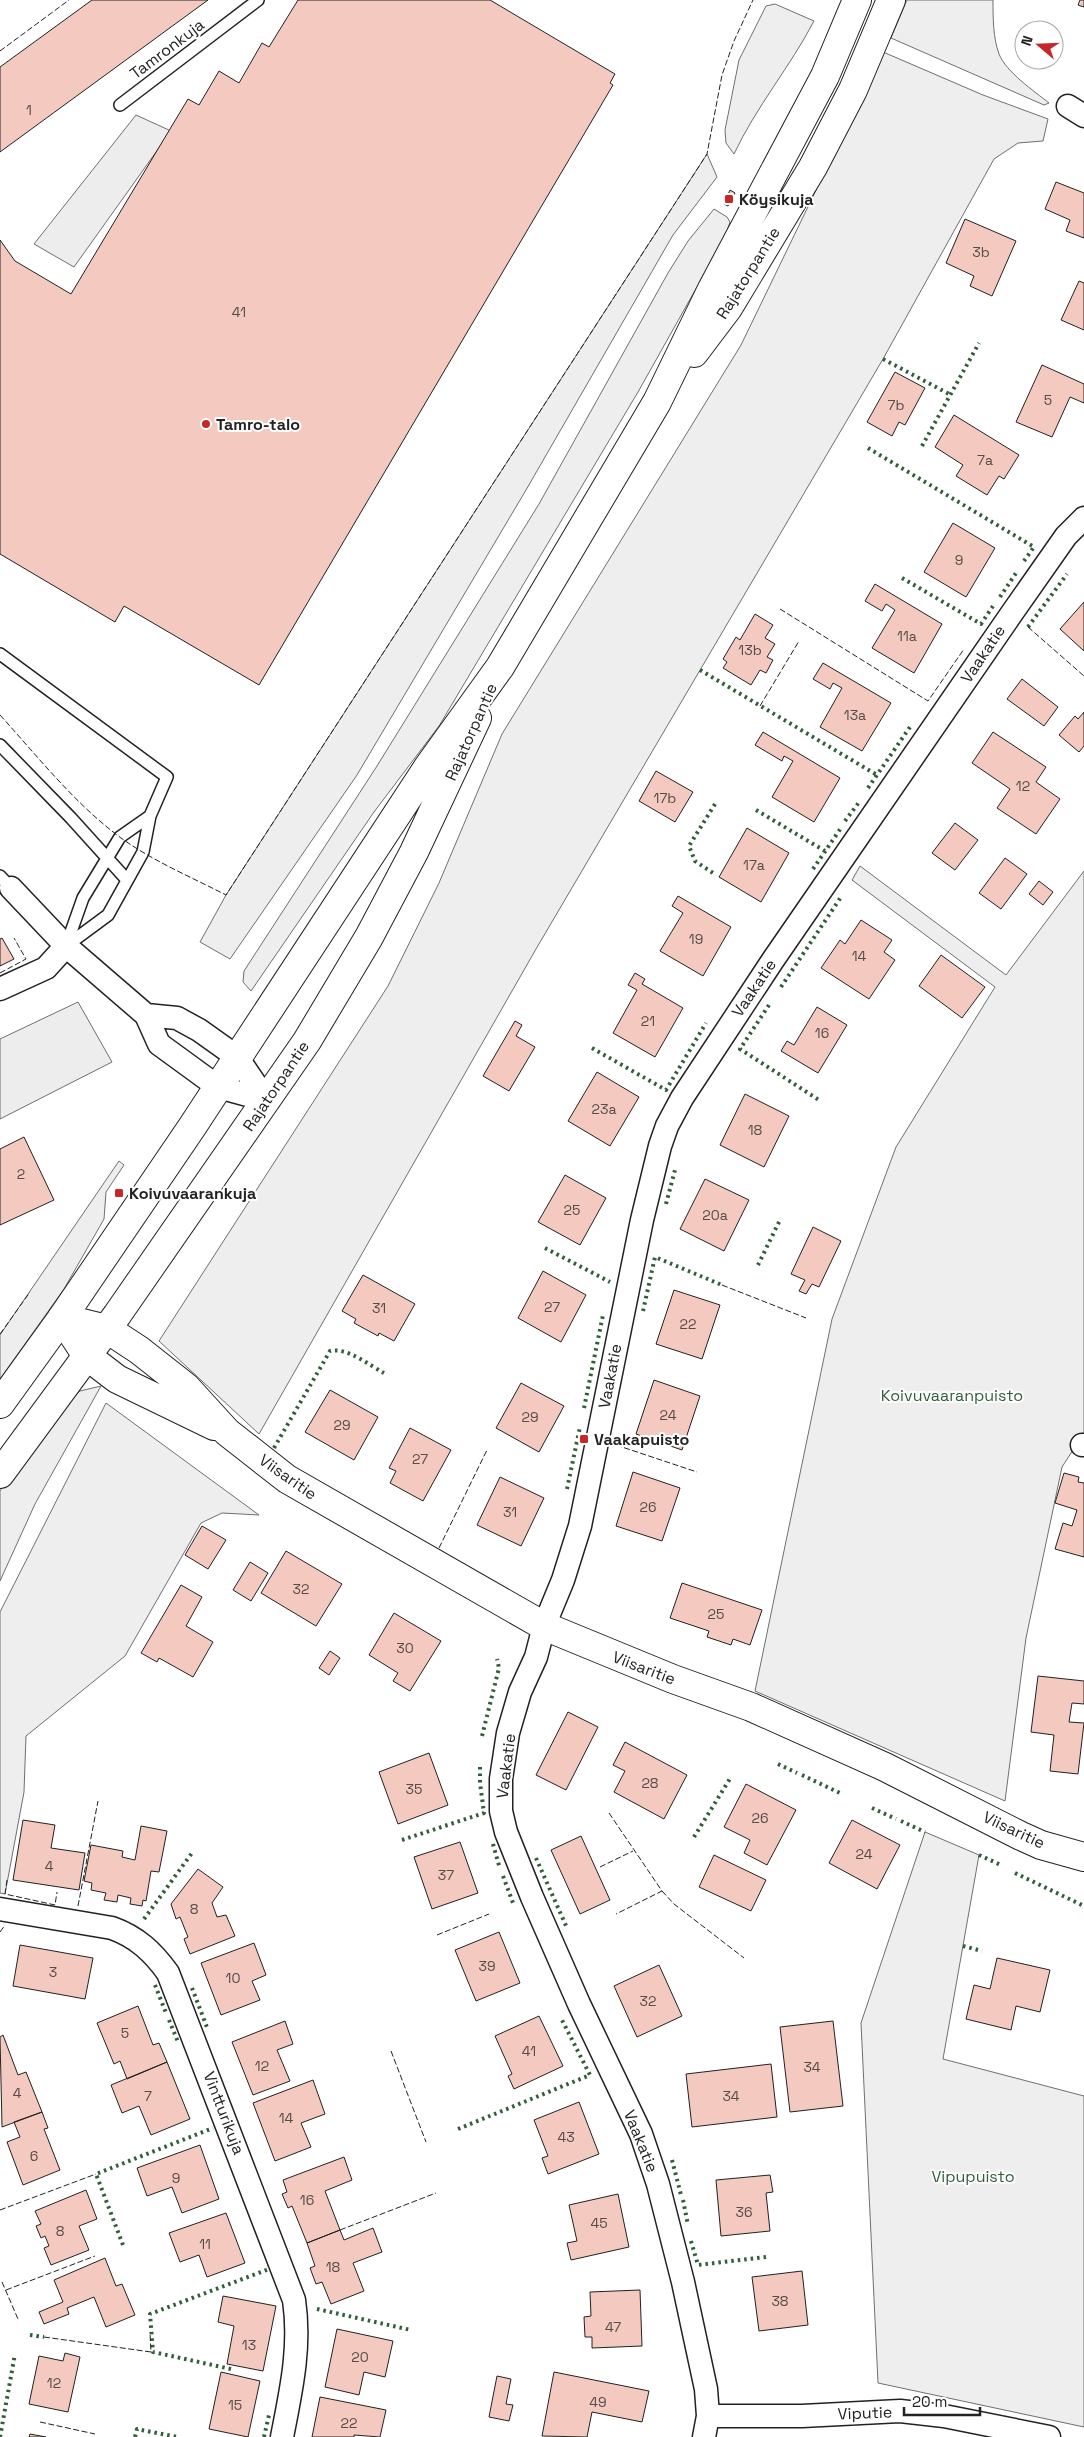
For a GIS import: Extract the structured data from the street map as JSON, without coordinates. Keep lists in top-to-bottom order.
{
  "streets": {
    "main road": ["Rajatorpantie", "Viisaritie"],
    "street": ["Vaakatie", "Vintturikuja", "Viputie"],
    "lane": ["Tamronkuja"]
  },
  "crossings": [
    ["Rajatorpantie", "Viisaritie"],
    ["Vaakatie", "Viisaritie"],
    ["Vaakatie", "Viputie"]
  ],
  "parks": ["Koivuvaaranpuisto", "Vipupuisto"],
  "places": {
    "transit": ["Köysikuja", "Koivuvaarankuja", "Vaakapuisto"],
    "other": ["Tamro-talo"]
  },
  "house_numbers": [
    "1",
    "3b",
    "41",
    "5",
    "7b",
    "7a",
    "9",
    "11a",
    "13b",
    "13a",
    "12",
    "17b",
    "17a",
    "19",
    "14",
    "21",
    "16",
    "23a",
    "18",
    "2",
    "25",
    "20a",
    "27",
    "31",
    "22",
    "24",
    "29",
    "29",
    "27",
    "26",
    "31",
    "32",
    "25",
    "30",
    "28",
    "35",
    "26",
    "24",
    "4",
    "37",
    "8",
    "39",
    "3",
    "10",
    "32",
    "5",
    "41",
    "12",
    "34",
    "4",
    "7",
    "34",
    "14",
    "43",
    "6",
    "9",
    "16",
    "36",
    "45",
    "8",
    "11",
    "18",
    "38",
    "47",
    "13",
    "20",
    "12",
    "49",
    "15",
    "22"
  ],
  "scale_bar": "20 m",
  "north": "left"
}
